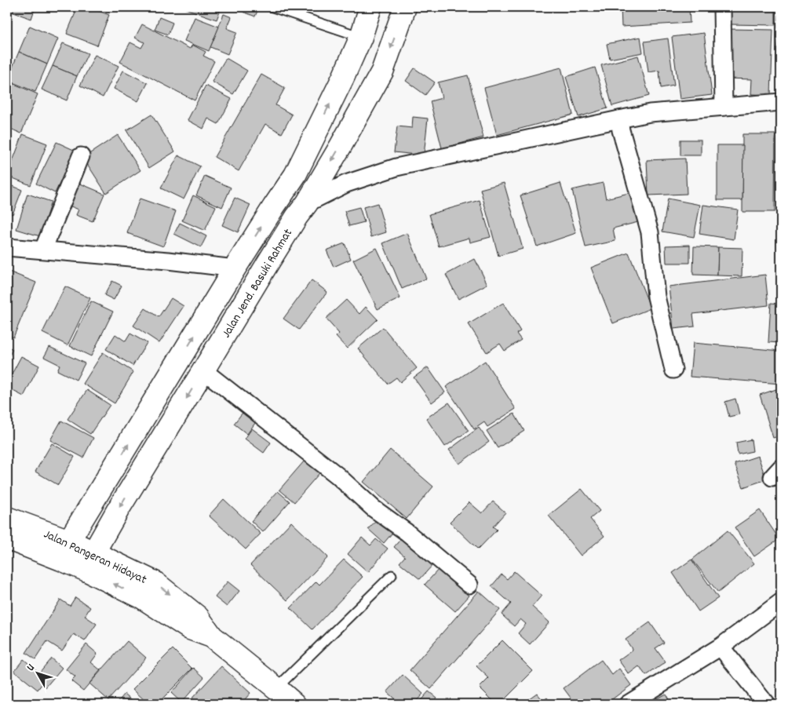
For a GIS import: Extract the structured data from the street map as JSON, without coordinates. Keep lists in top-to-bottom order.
{
  "streets": {
    "main road": ["Jalan Jend. Basuki Rahmat", "Jalan Pangeran Hidayat"]
  },
  "crossings": [
    ["Jalan Jend. Basuki Rahmat", "Jalan Pangeran Hidayat"]
  ],
  "north": "top left"
}
